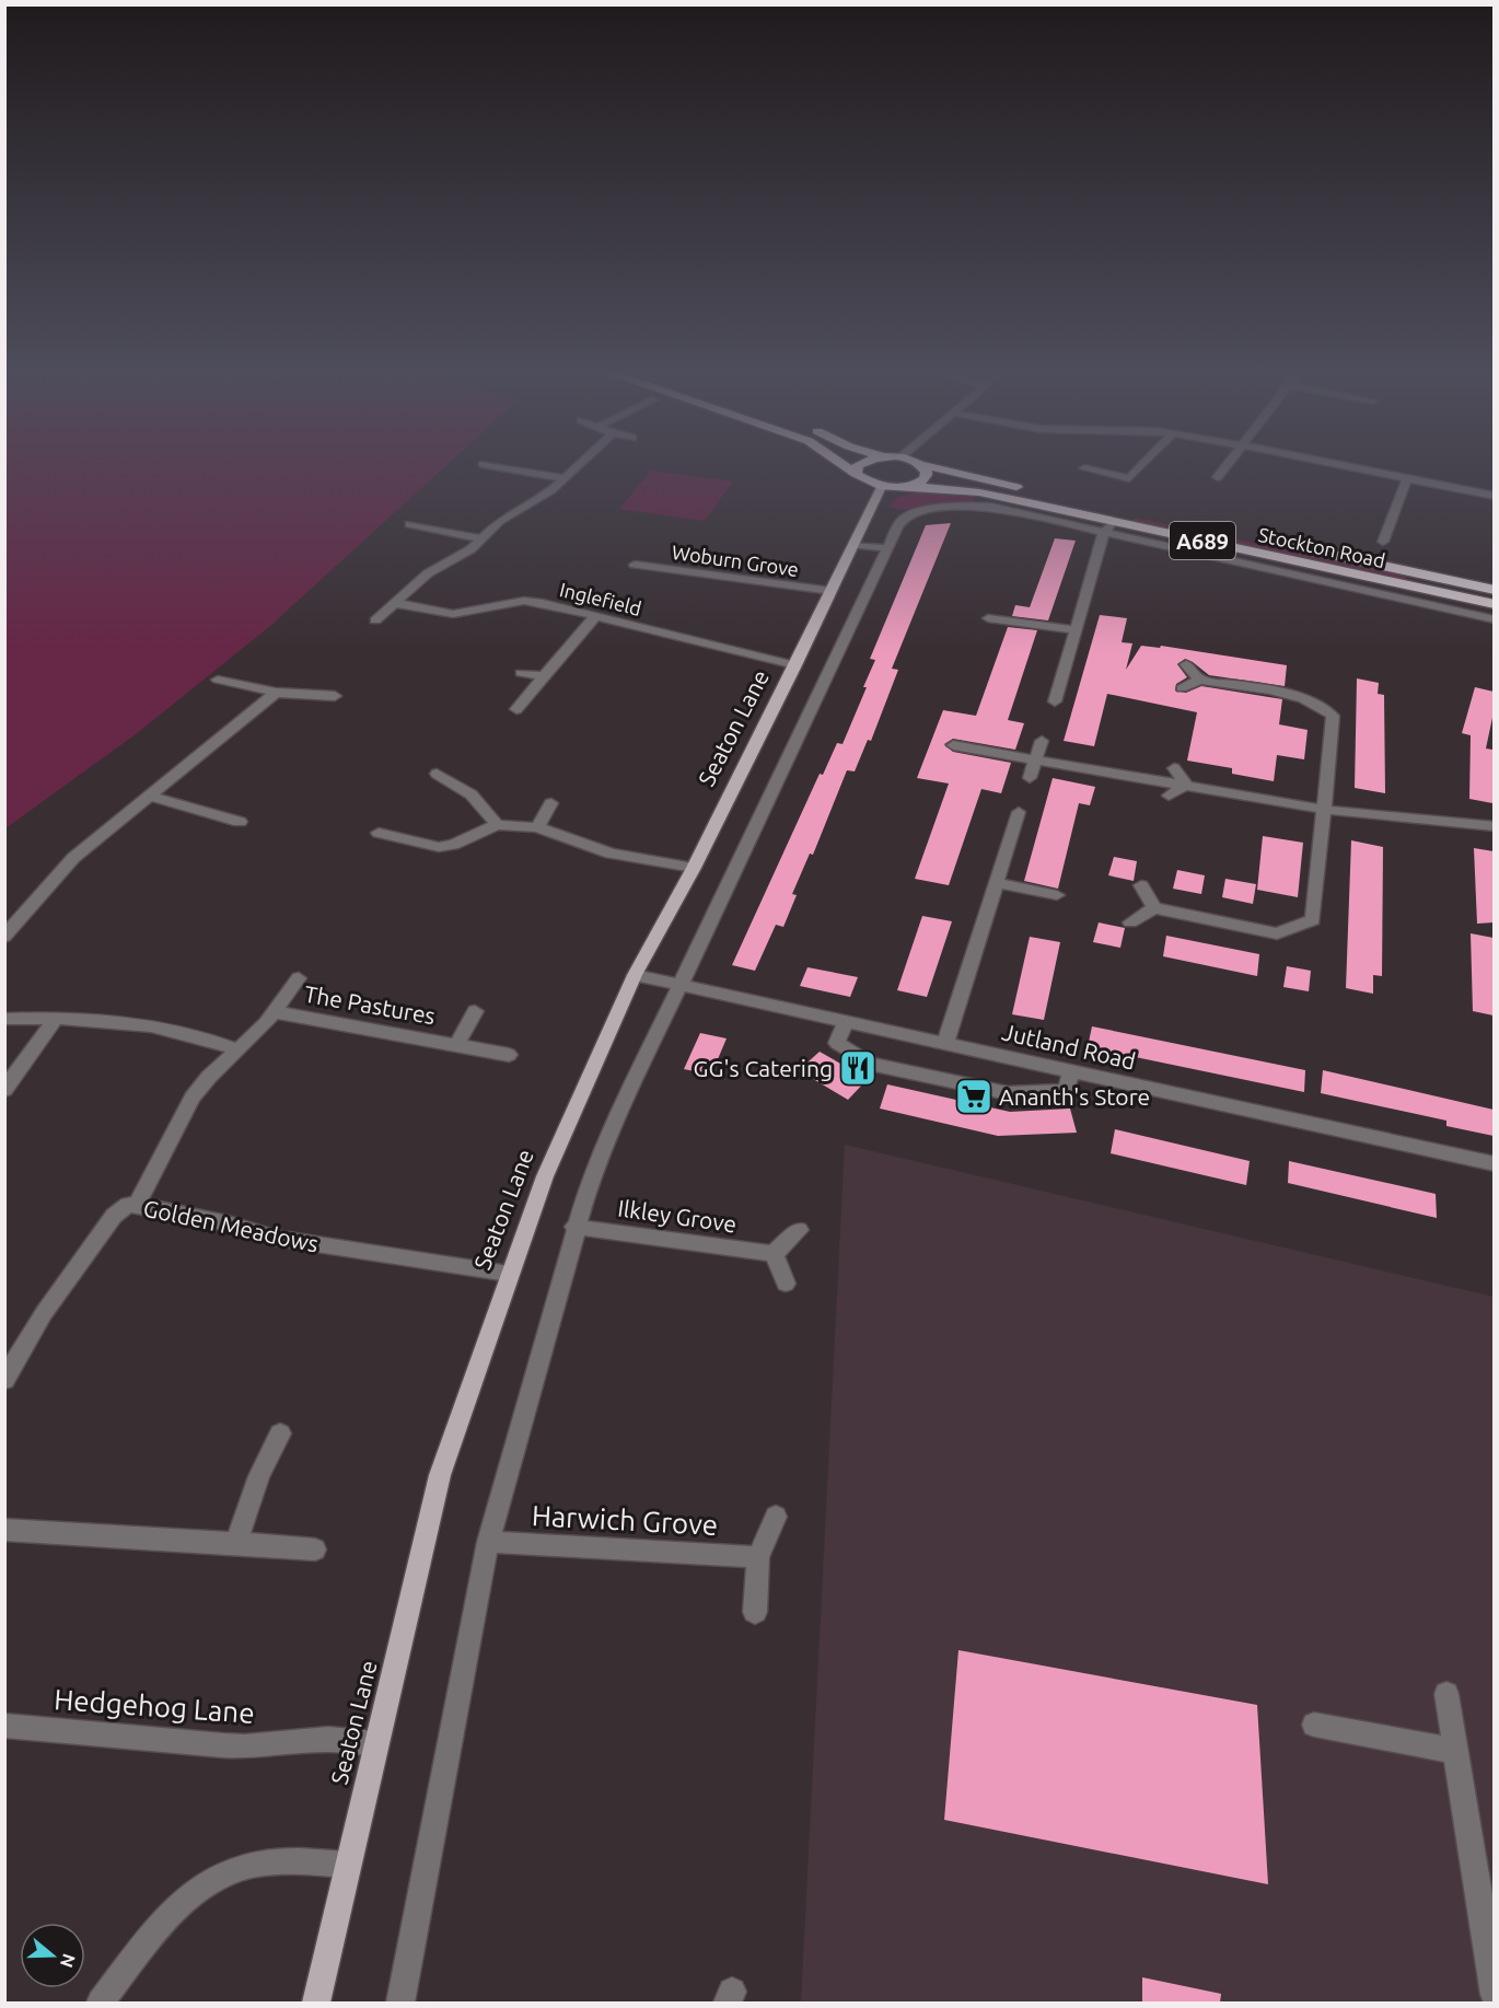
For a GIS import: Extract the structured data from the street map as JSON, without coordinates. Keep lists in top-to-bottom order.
{
  "streets": {
    "highway": ["A689", "Stockton Road"],
    "main road": ["Seaton Lane"],
    "street": [
      "Woburn Grove",
      "Inglefield",
      "The Pastures",
      "Jutland Road",
      "Ilkley Grove",
      "Golden Meadows",
      "Harwich Grove",
      "Hedgehog Lane"
    ]
  },
  "crossings": [
    ["Stockton Road", "Seaton Lane"],
    ["Woburn Grove", "Seaton Lane"],
    ["Inglefield", "Seaton Lane"],
    ["Seaton Lane", "Jutland Road"],
    ["Seaton Lane", "Golden Meadows"],
    ["Seaton Lane", "Hedgehog Lane"],
    ["The Pastures", "Golden Meadows"]
  ],
  "places": {
    "restaurant": ["GG's Catering"],
    "supermarket": ["Ananth's Store"]
  },
  "north": "right"
}
